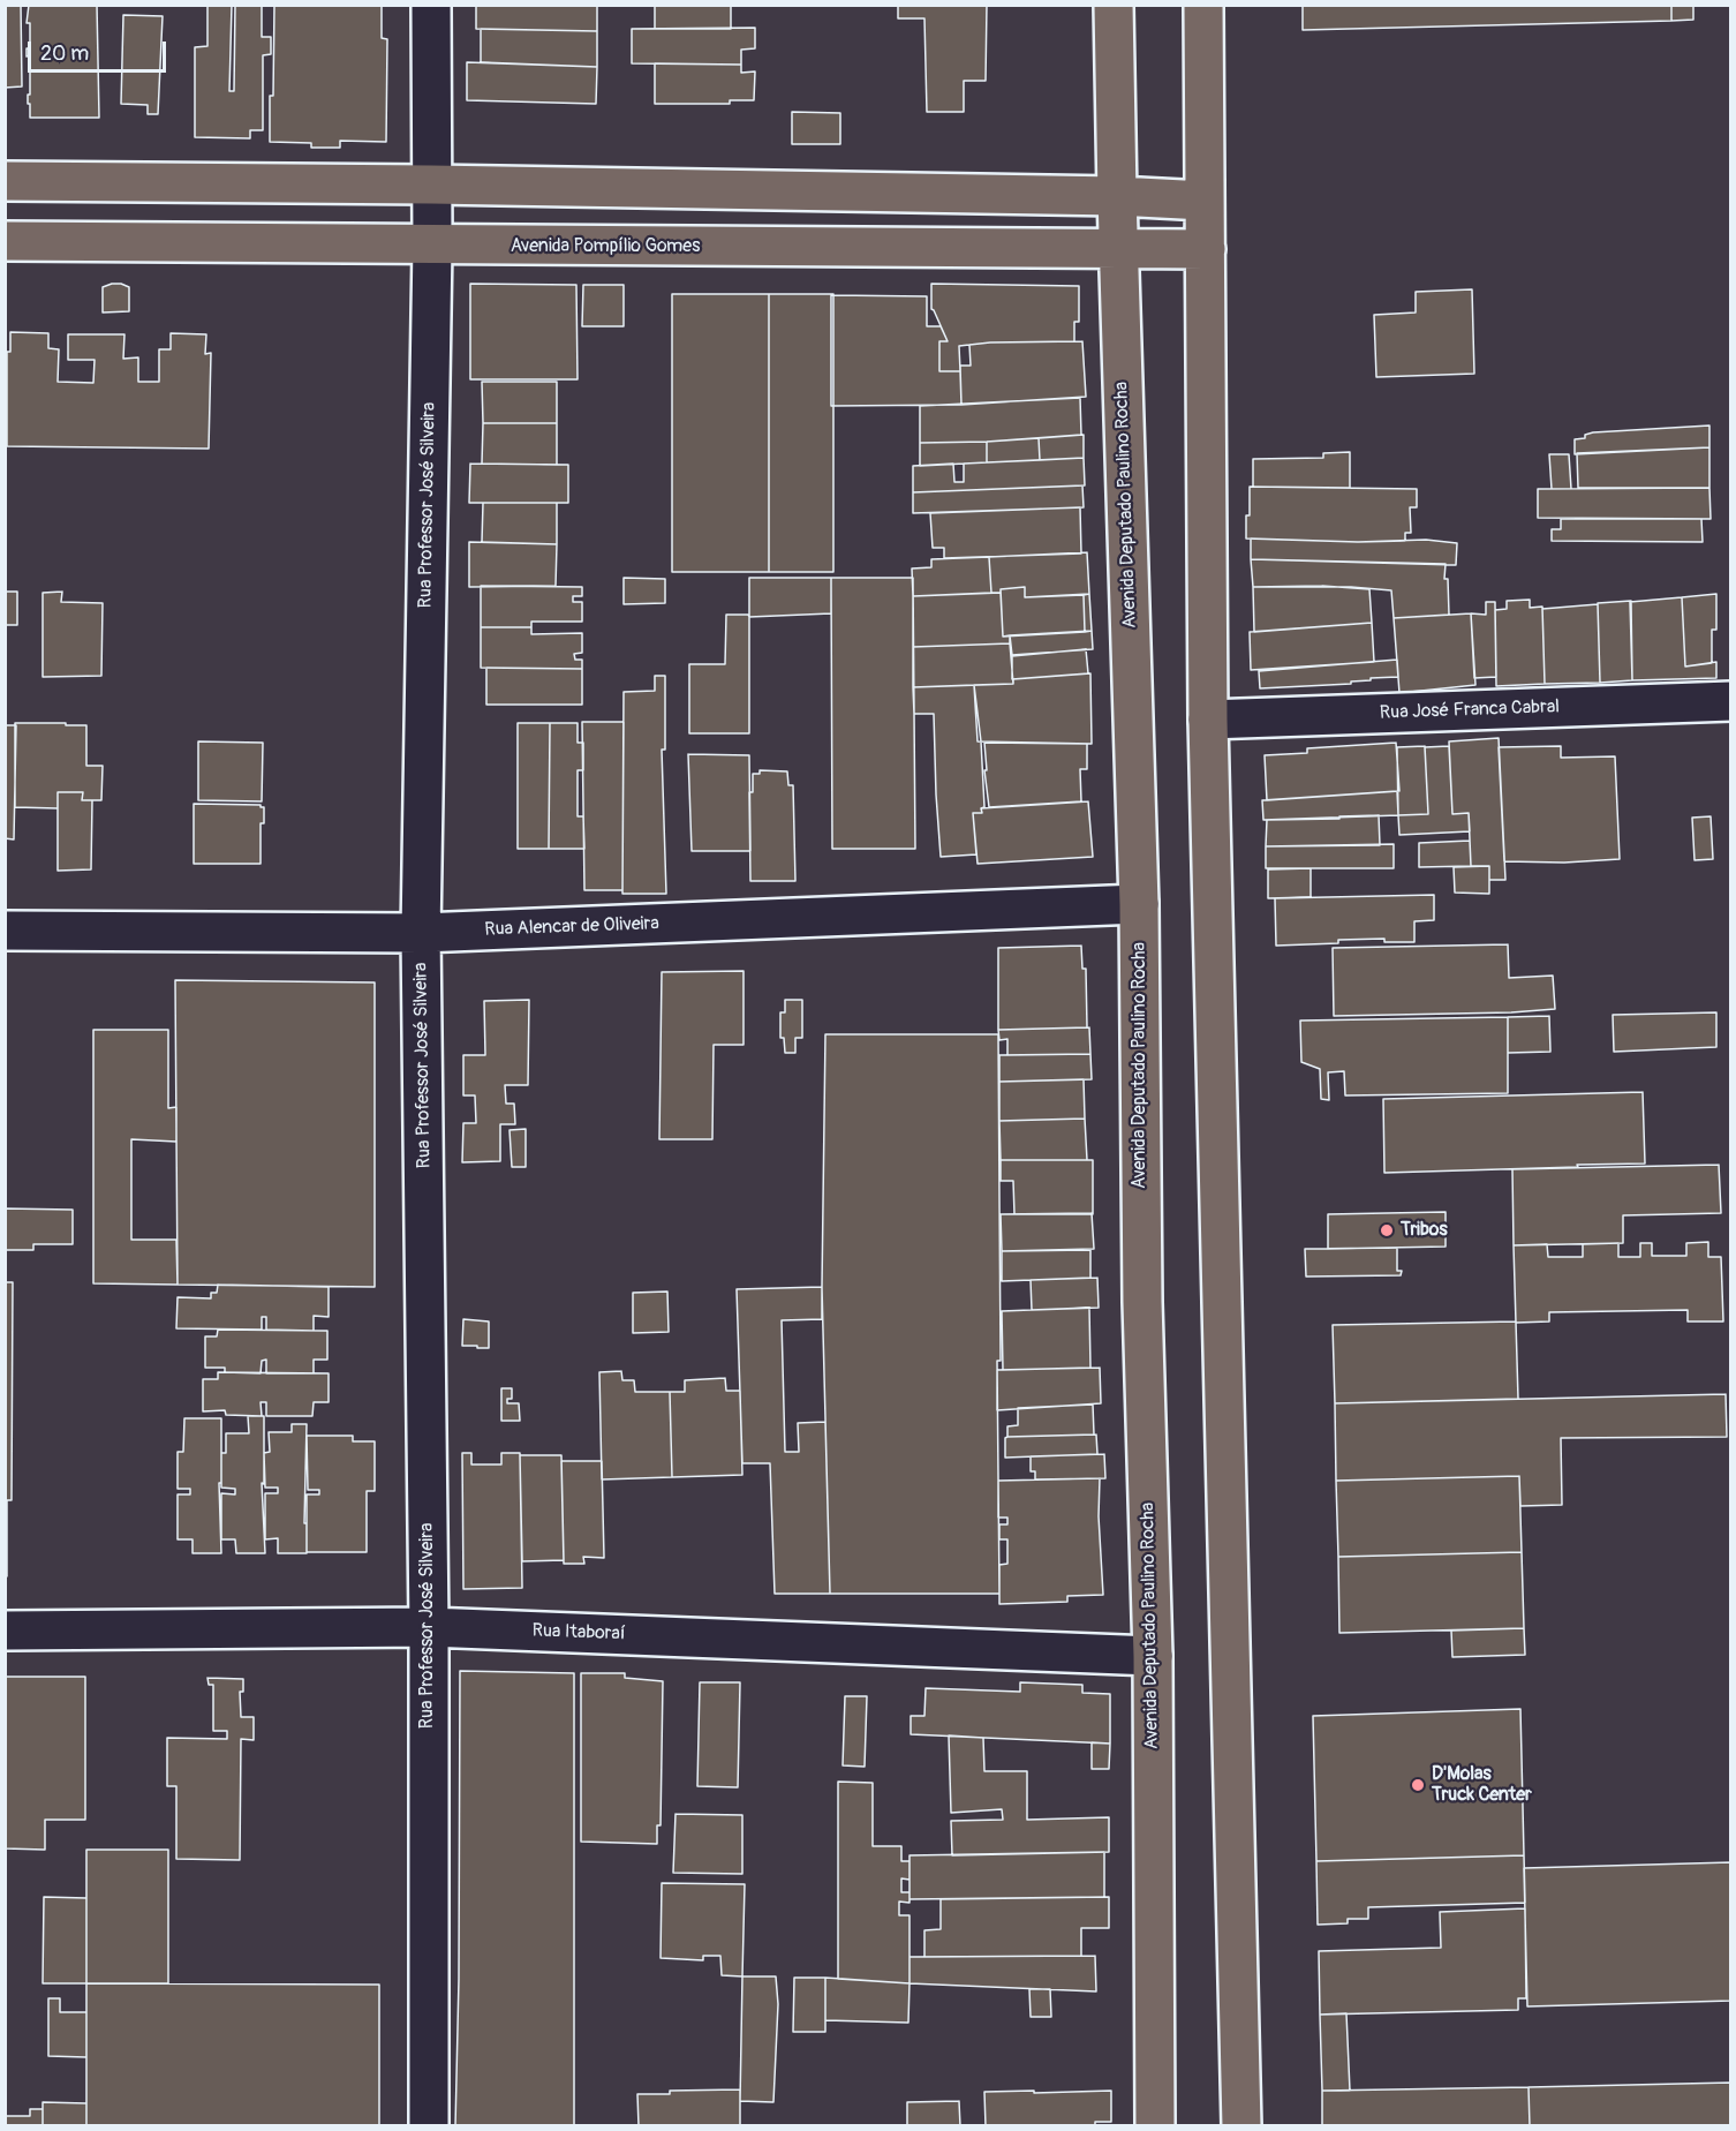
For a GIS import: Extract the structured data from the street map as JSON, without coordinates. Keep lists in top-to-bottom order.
{
  "streets": {
    "main road": ["Avenida Pompílio Gomes", "Avenida Deputado Paulino Rocha"],
    "street": [
      "Rua Professor José Silveira",
      "Rua José Franca Cabral",
      "Rua Alencar de Oliveira",
      "Rua Itaboraí"
    ]
  },
  "crossings": [
    ["Avenida Pompílio Gomes", "Rua Professor José Silveira"],
    ["Avenida Pompílio Gomes", "Avenida Deputado Paulino Rocha"],
    ["Rua Professor José Silveira", "Rua Alencar de Oliveira"],
    ["Rua Professor José Silveira", "Rua Itaboraí"],
    ["Avenida Deputado Paulino Rocha", "Rua Alencar de Oliveira"],
    ["Avenida Deputado Paulino Rocha", "Rua Itaboraí"]
  ],
  "places": ["Tribos", "D'Molas Truck Center"],
  "scale_bar": "20 m"
}
